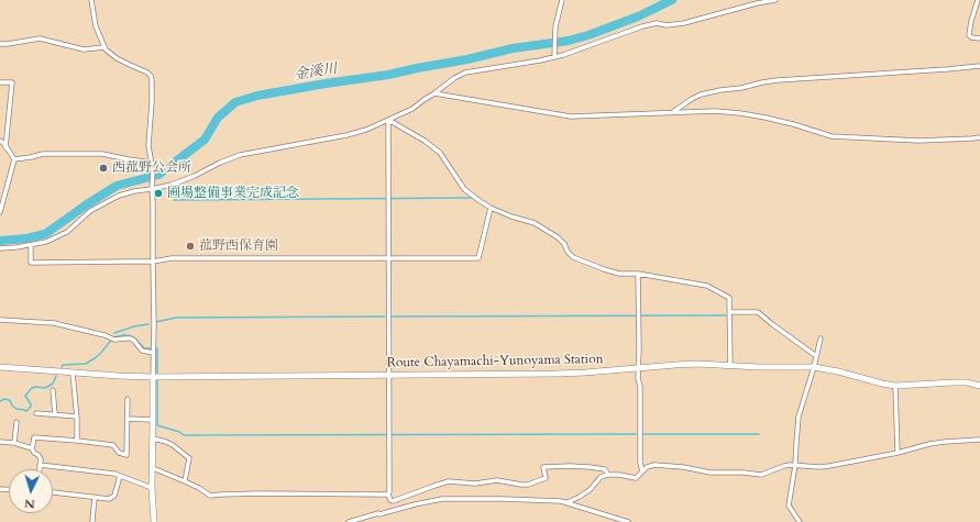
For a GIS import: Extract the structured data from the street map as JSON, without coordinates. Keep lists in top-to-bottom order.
{
  "streets": {
    "main road": ["Route Chayamachi-Yunoyama Station"]
  },
  "water": ["金溪川"],
  "places": ["西菰野公会所", "圃場整備事業完成記念", "菰野西保育園"],
  "north": "bottom"
}
